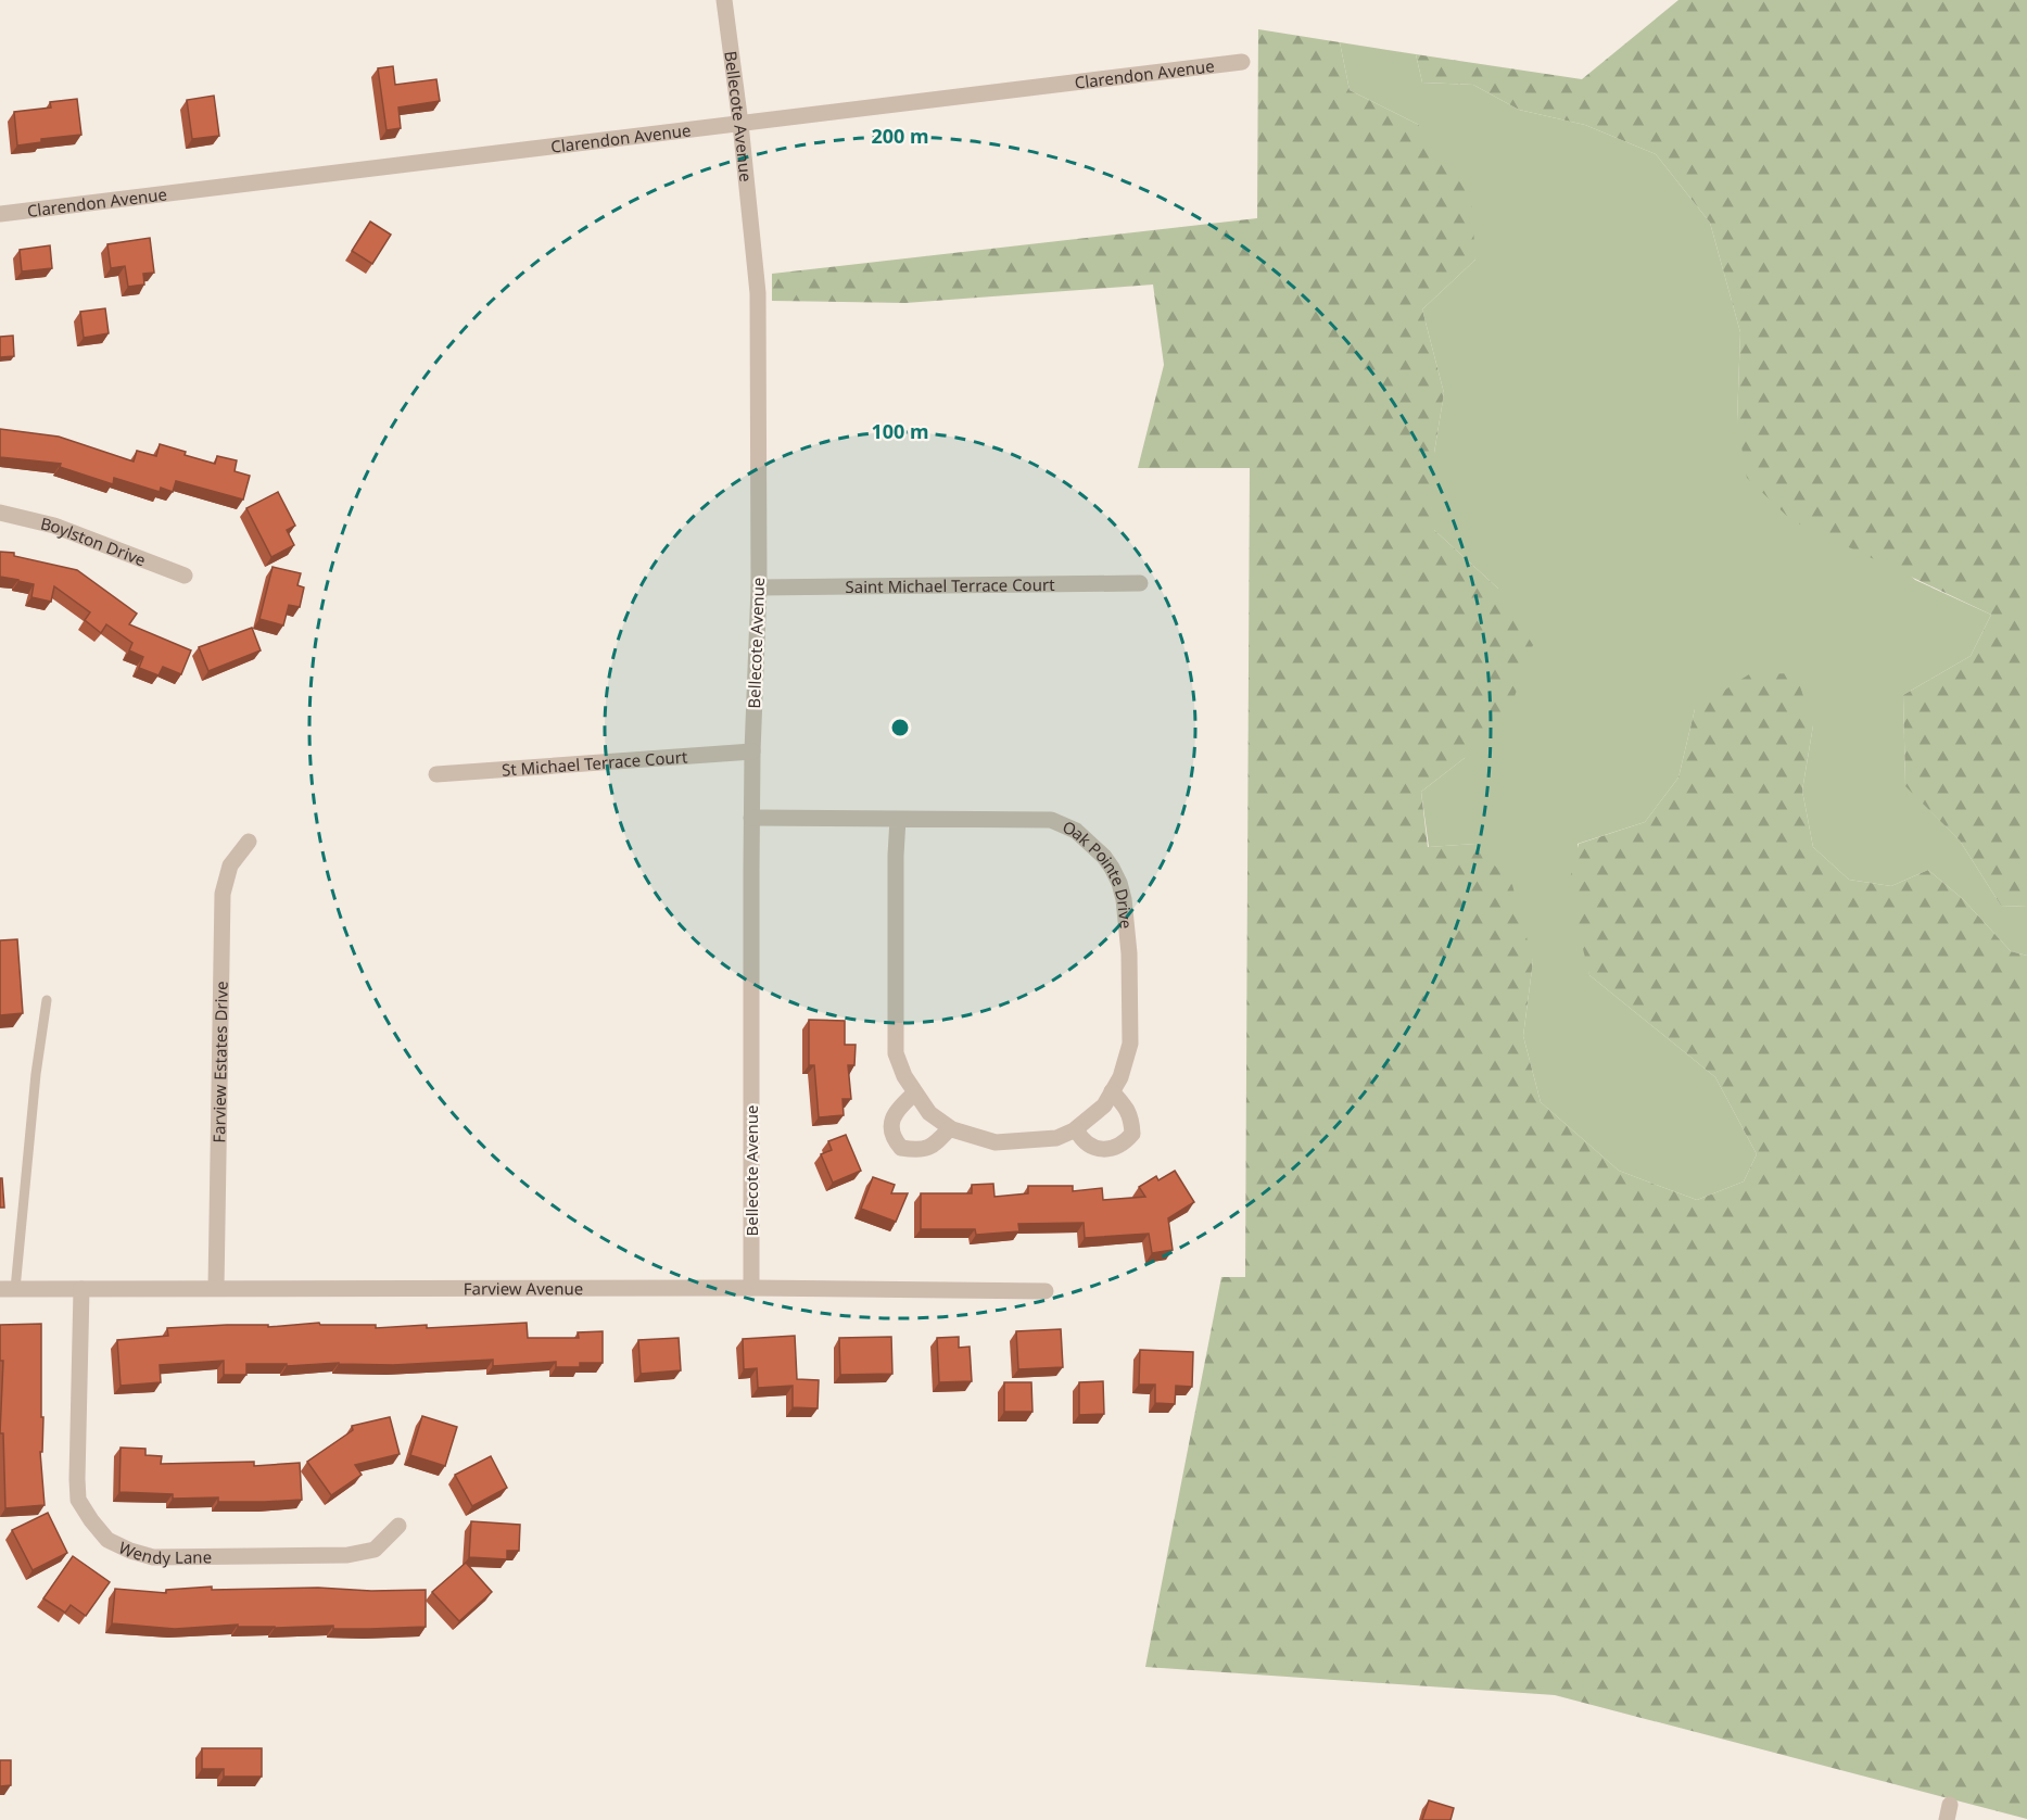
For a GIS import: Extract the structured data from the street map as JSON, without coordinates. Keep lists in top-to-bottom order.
{
  "streets": {
    "street": [
      "Clarendon Avenue",
      "Bellecote Avenue",
      "Boylston Drive",
      "Saint Michael Terrace Court",
      "St Michael Terrace Court",
      "Oak Pointe Drive",
      "Farview Estates Drive",
      "Farview Avenue",
      "Wendy Lane"
    ]
  },
  "crossings": [
    ["Clarendon Avenue", "Bellecote Avenue"],
    ["Bellecote Avenue", "Saint Michael Terrace Court"],
    ["Bellecote Avenue", "St Michael Terrace Court"],
    ["Bellecote Avenue", "Oak Pointe Drive"],
    ["Bellecote Avenue", "Farview Avenue"],
    ["Farview Estates Drive", "Farview Avenue"],
    ["Farview Avenue", "Wendy Lane"]
  ],
  "rings": ["200 m", "100 m"]
}
